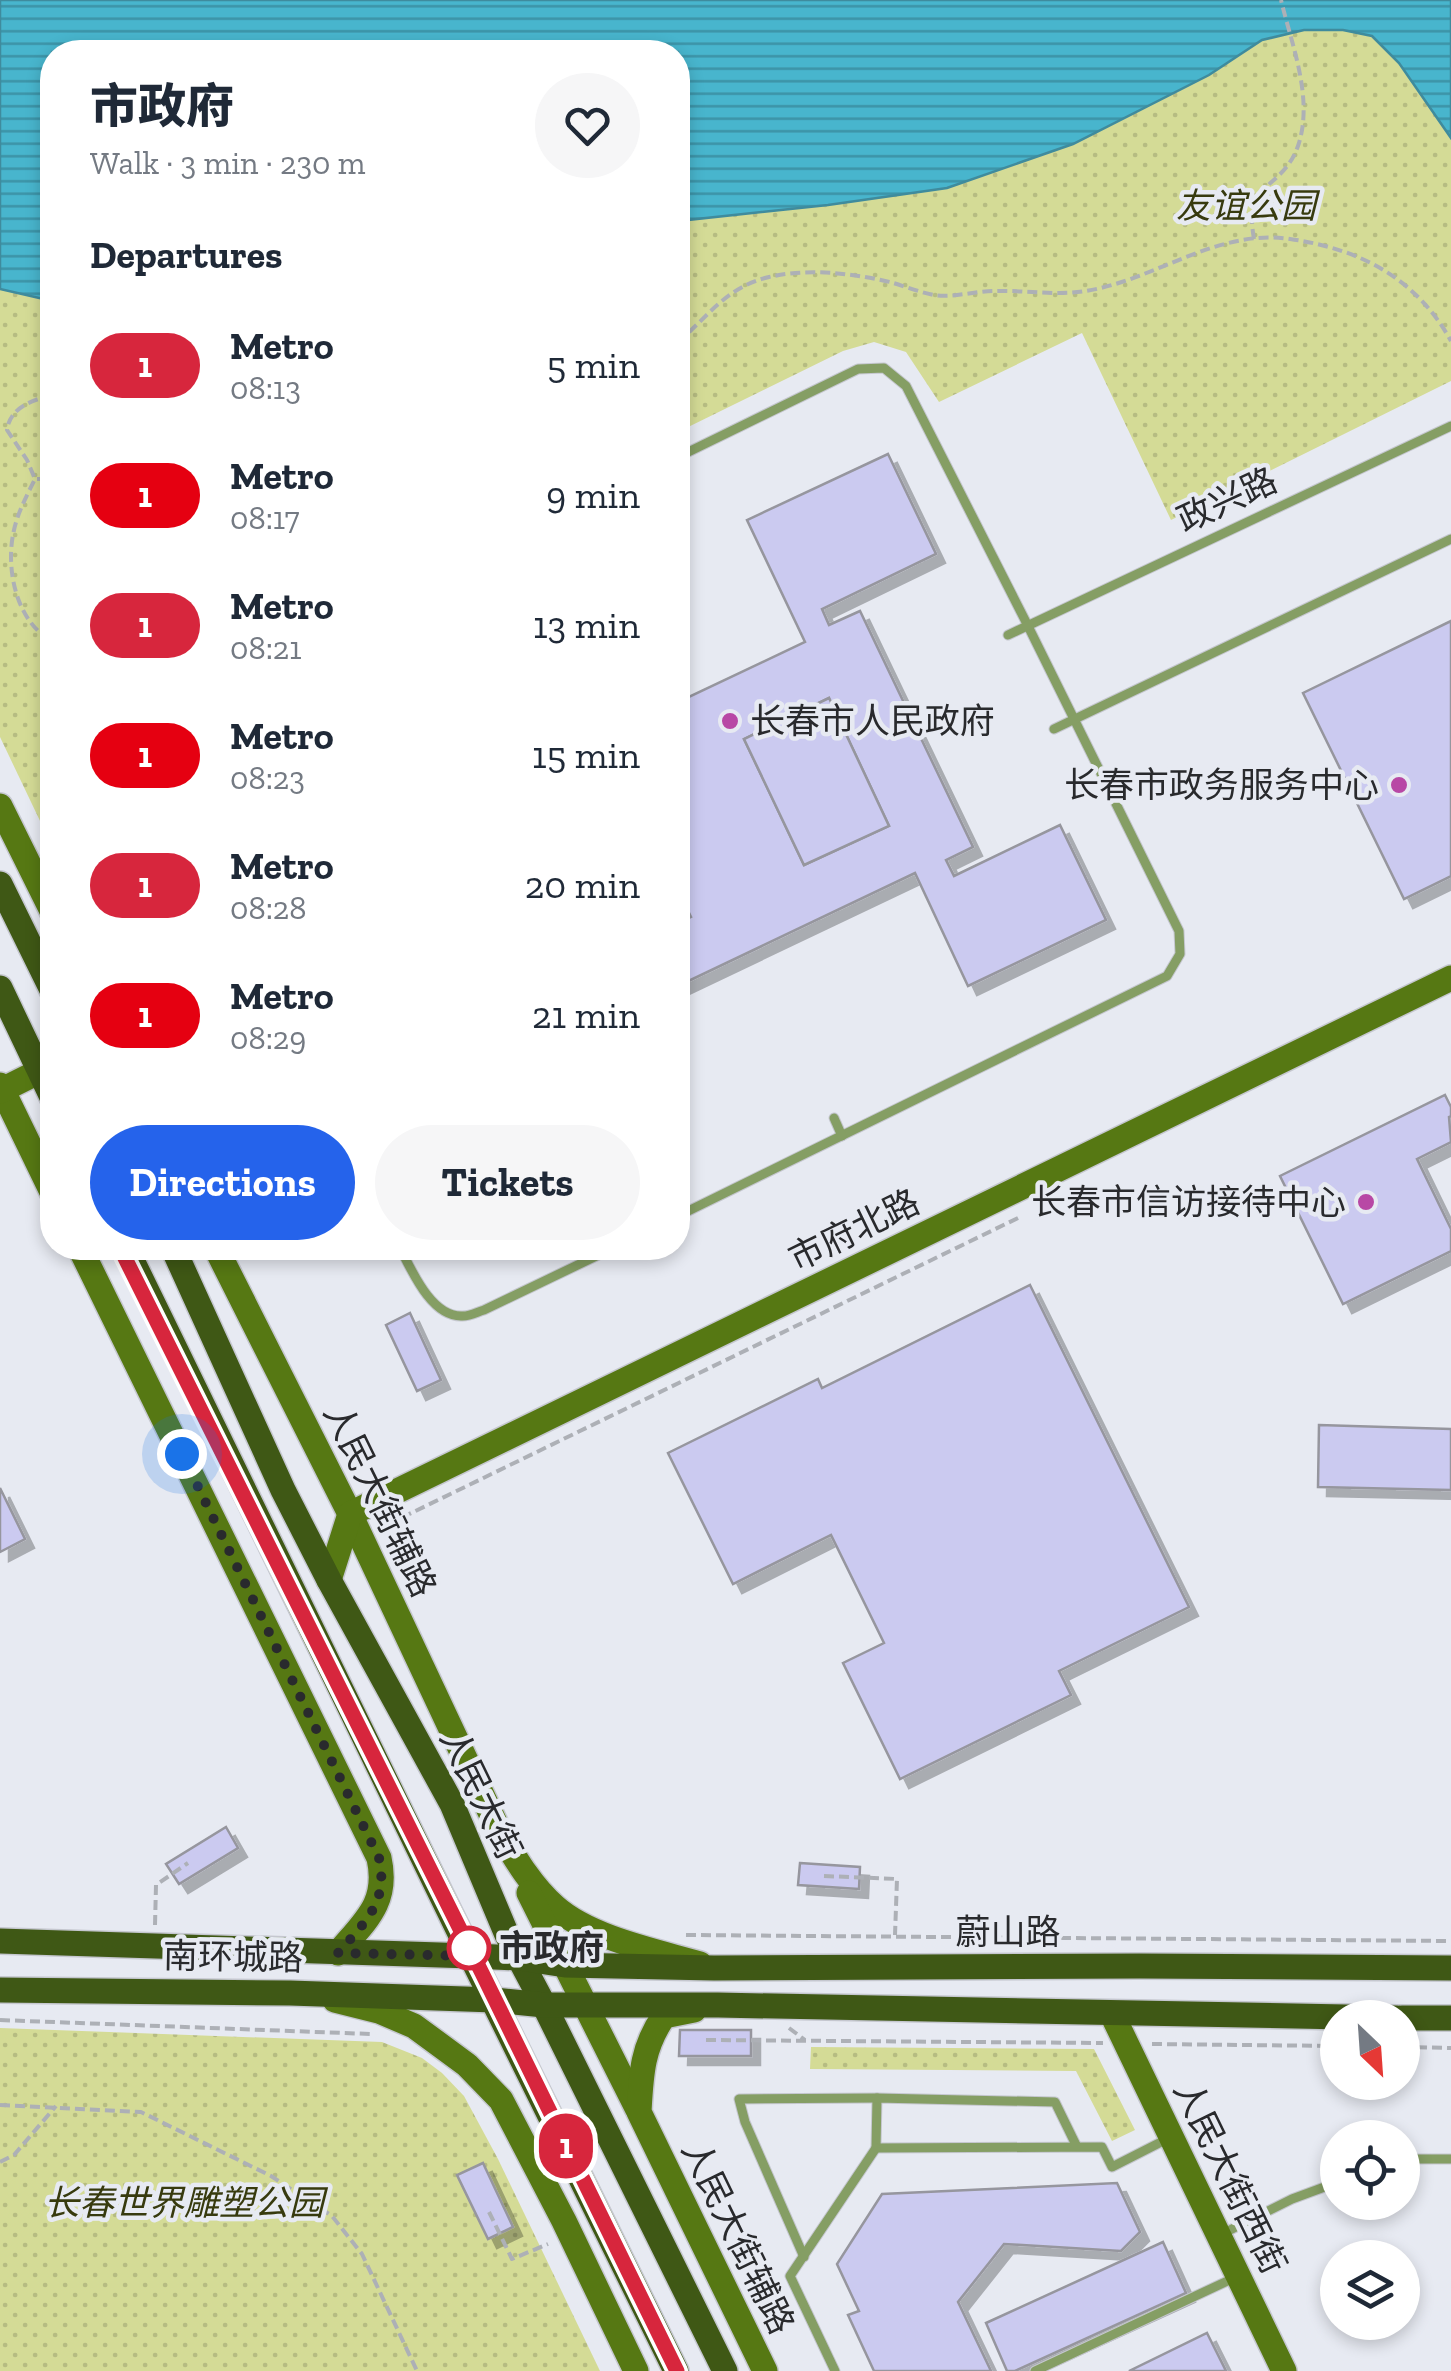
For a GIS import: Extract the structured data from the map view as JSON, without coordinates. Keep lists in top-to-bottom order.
{
  "streets": {
    "main road": [
      "市府北路",
      "人民大街辅路",
      "人民大街",
      "蔚山路",
      "南环城路",
      "人民大街西街"
    ],
    "lane": ["政兴路"]
  },
  "crossings": [
    ["市府北路", "人民大街辅路"],
    ["人民大街", "南环城路"],
    ["蔚山路", "南环城路"]
  ],
  "parks": ["友谊公园", "长春世界雕塑公园"],
  "places": [
    "长春市人民政府",
    "长春市政务服务中心",
    "长春市信访接待中心",
    "市政府"
  ],
  "lines": ["metro line 1"],
  "north": "bottom right",
  "page": {
    "on_map": "1",
    "heading": [
      ["市政府", "Walk · 3 min · 230 m"],
      "Departures"
    ],
    "list": [
      {
        "mark": "1",
        "name": "Metro",
        "note": "08:13",
        "value": "5 min"
      },
      {
        "mark": "1",
        "name": "Metro",
        "note": "08:17",
        "value": "9 min"
      },
      {
        "mark": "1",
        "name": "Metro",
        "note": "08:21",
        "value": "13 min"
      },
      {
        "mark": "1",
        "name": "Metro",
        "note": "08:23",
        "value": "15 min"
      },
      {
        "mark": "1",
        "name": "Metro",
        "note": "08:28",
        "value": "20 min"
      },
      {
        "mark": "1",
        "name": "Metro",
        "note": "08:29",
        "value": "21 min"
      }
    ],
    "buttons": ["Directions", "Tickets"]
  }
}
